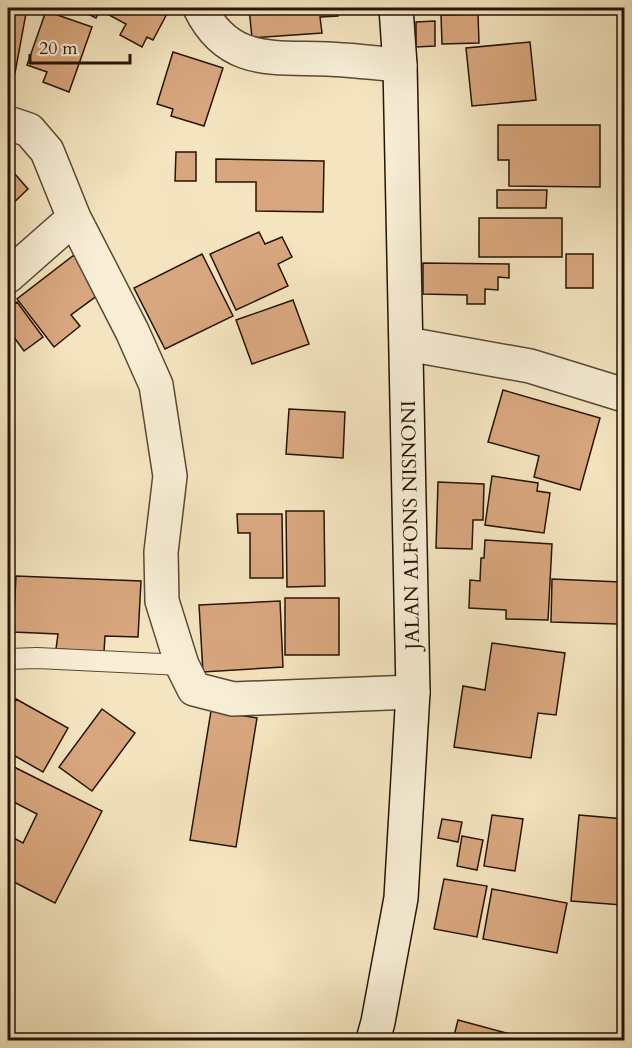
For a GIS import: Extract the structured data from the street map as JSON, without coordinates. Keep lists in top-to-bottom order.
{
  "streets": {
    "street": ["JALAN ALFONS NISNONI"]
  },
  "scale_bar": "20 m"
}
